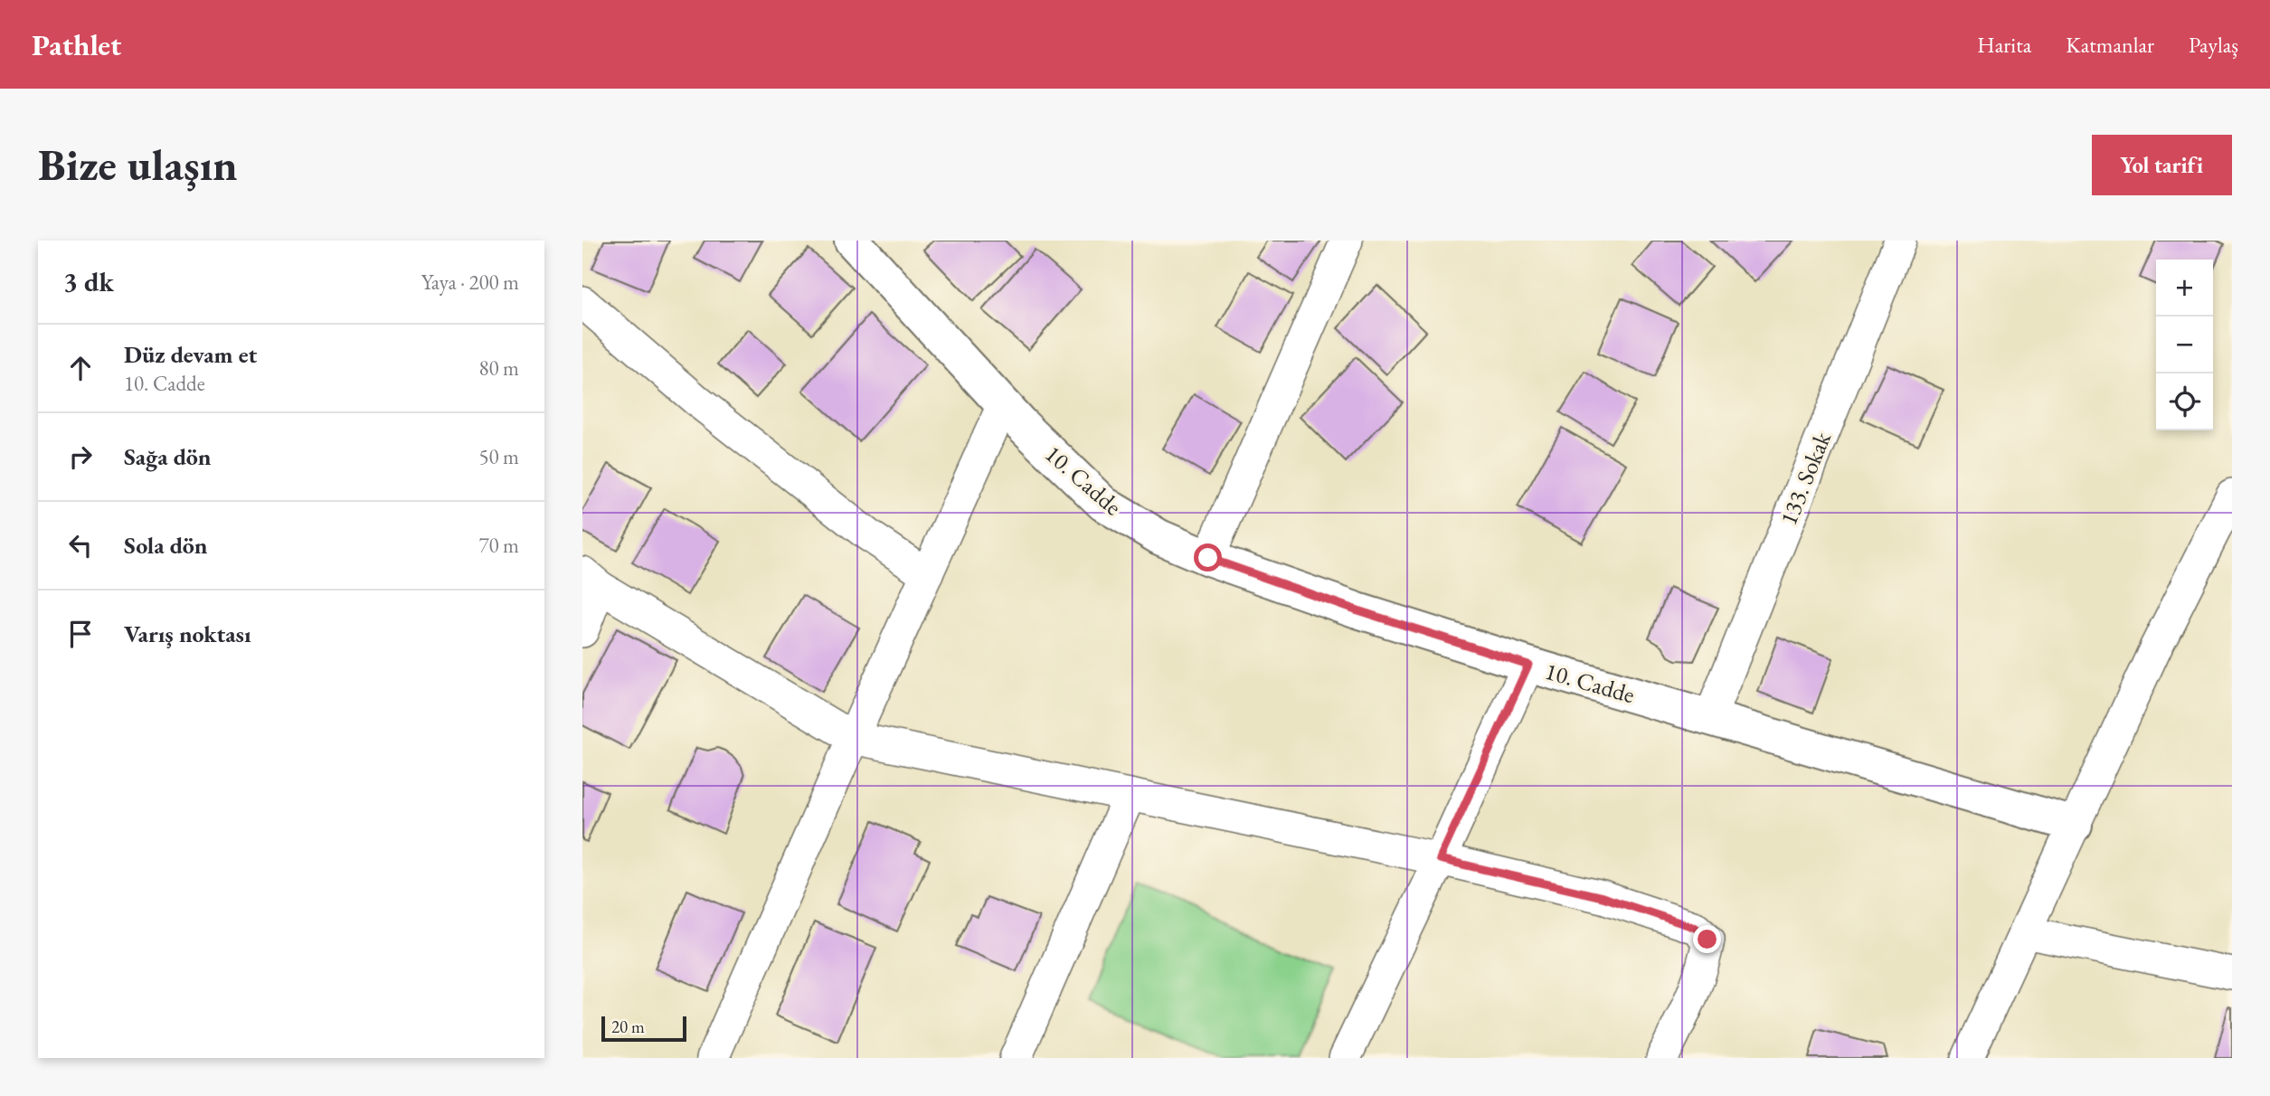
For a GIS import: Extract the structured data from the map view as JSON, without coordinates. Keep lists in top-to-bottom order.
{
  "streets": {
    "street": ["133. Sokak", "10. Cadde"]
  },
  "crossings": [
    ["133. Sokak", "10. Cadde"]
  ],
  "scale_bar": "20 m",
  "page": {
    "header": "Pathlet",
    "nav": ["Harita", "Katmanlar", "Paylaş"],
    "buttons": "Yol tarifi",
    "title": "Bize ulaşın",
    "heading": ["3 dk", "Yaya · 200 m"],
    "map_buttons": ["+", "−"],
    "list": [
      ["Düz devam et", "10. Cadde", "80 m"],
      ["Sağa dön", "50 m"],
      ["Sola dön", "70 m"],
      "Varış noktası"
    ],
    "scale": "20 m"
  }
}
